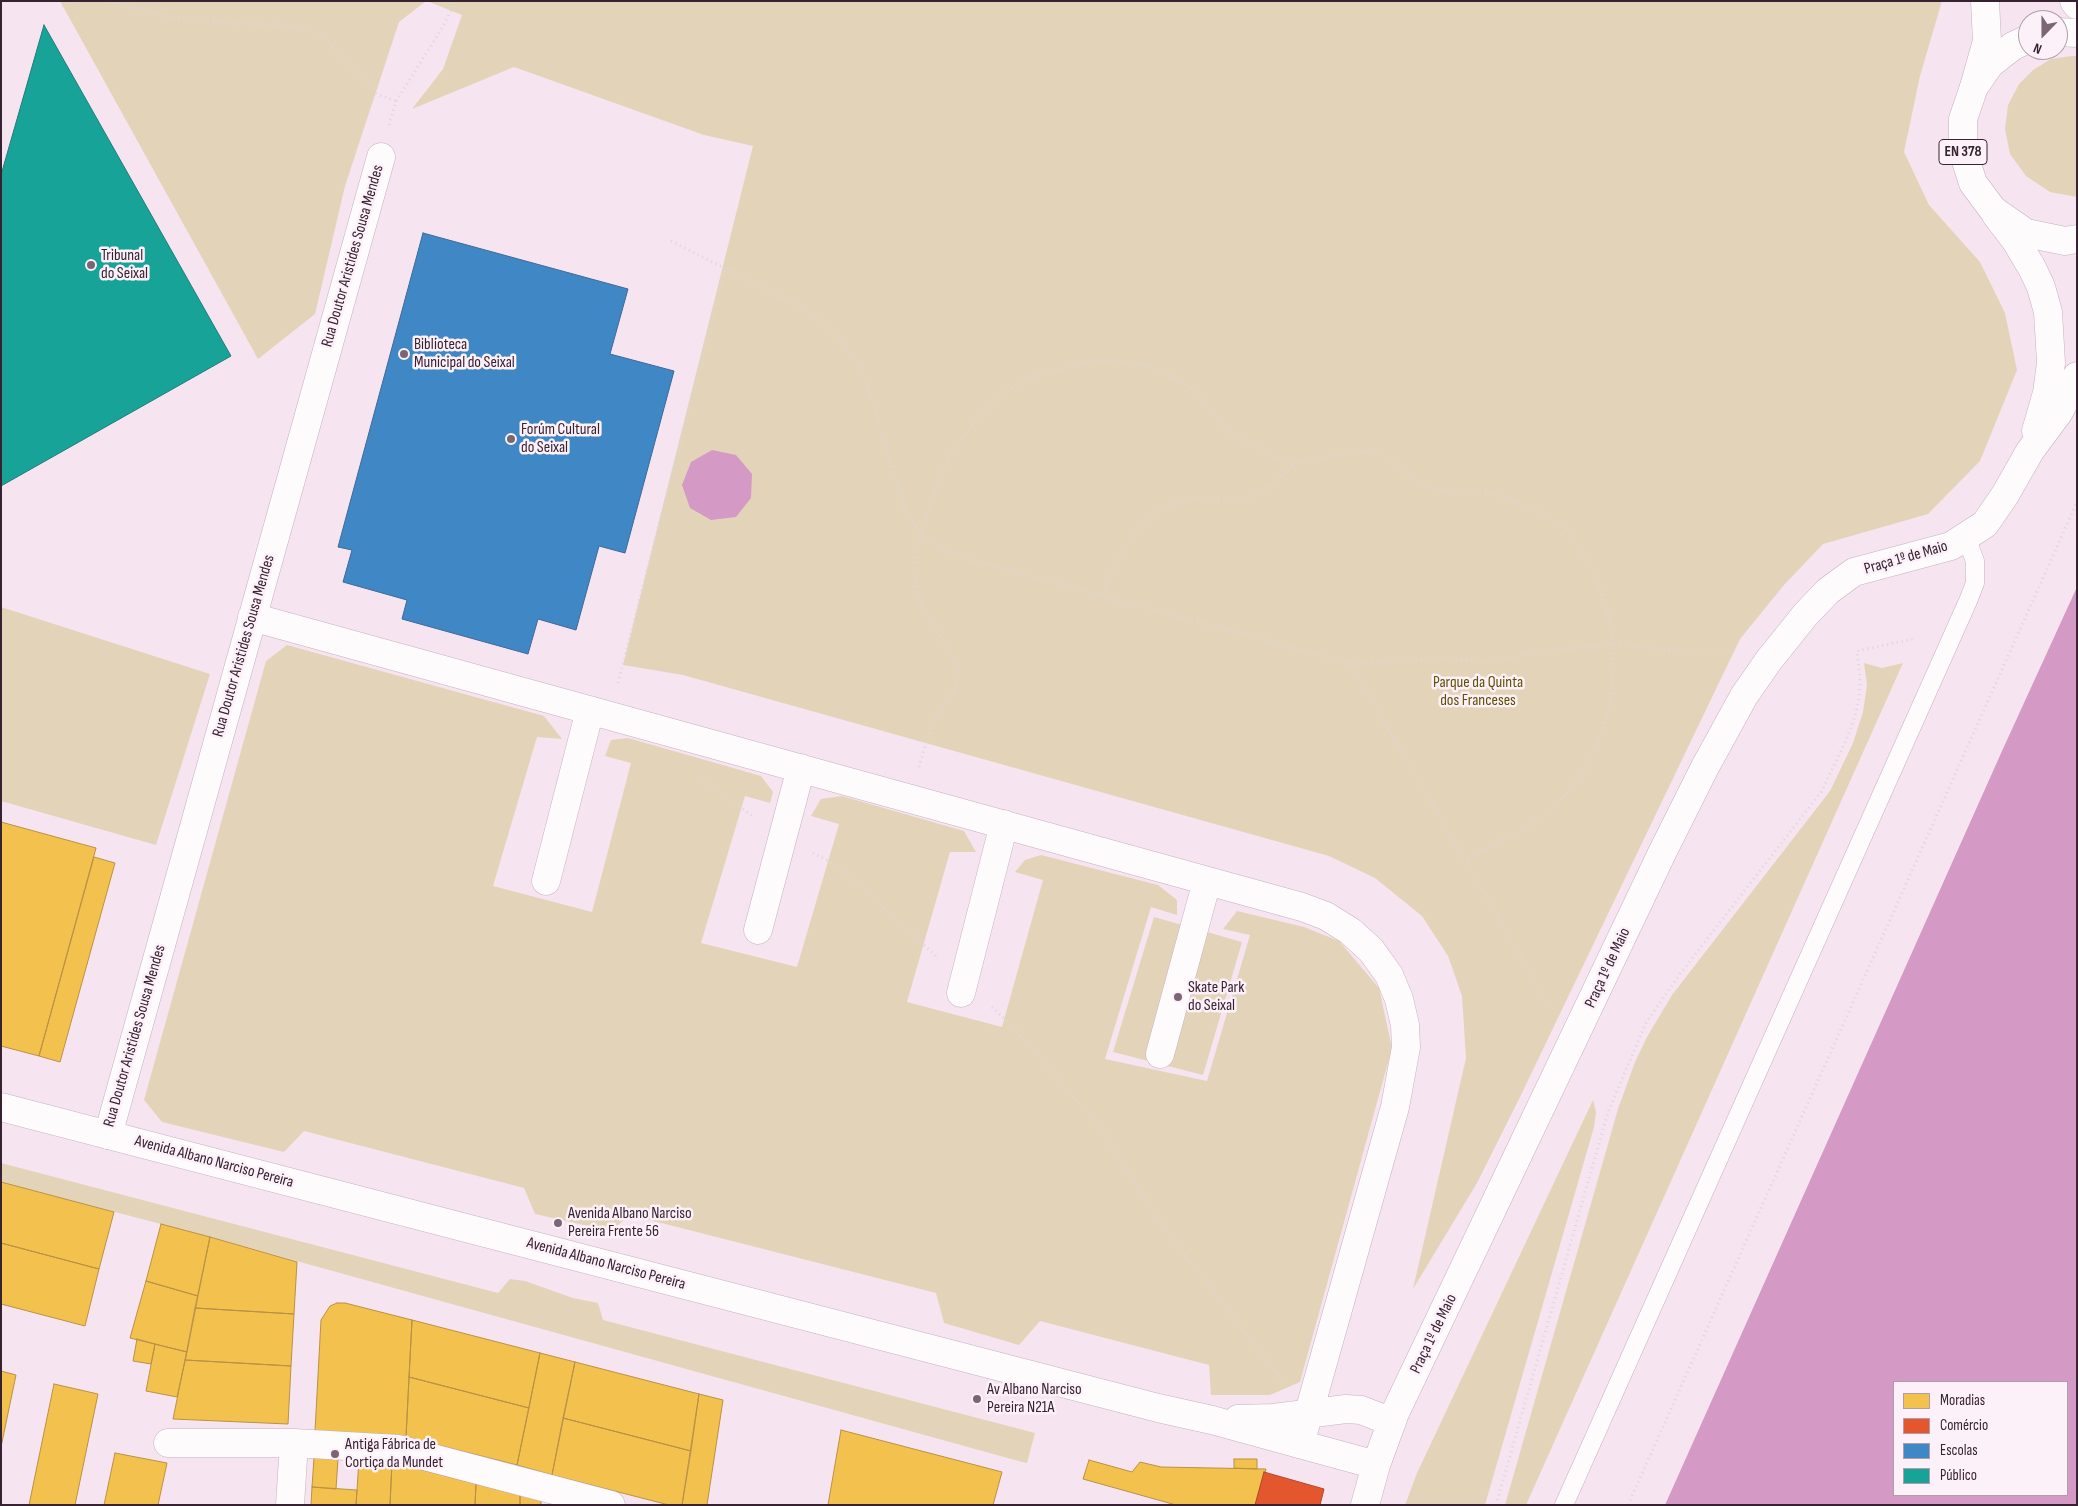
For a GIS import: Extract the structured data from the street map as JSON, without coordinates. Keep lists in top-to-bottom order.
{
  "streets": {
    "street": [
      "EN 378",
      "Rua Doutor Aristides Sousa Mendes",
      "Praça 1º de Maio",
      "Avenida Albano Narciso Pereira"
    ]
  },
  "crossings": [
    ["EN 378", "Praça 1º de Maio"],
    ["Rua Doutor Aristides Sousa Mendes", "Avenida Albano Narciso Pereira"]
  ],
  "parks": ["Parque da Quinta dos Franceses"],
  "places": [
    "Tribunal do Seixal",
    "Biblioteca Municipal do Seixal",
    "Forúm Cultural do Seixal",
    "Skate Park do Seixal",
    "Avenida Albano Narciso Pereira Frente 56",
    "Av Albano Narciso Pereira N21A",
    "Antiga Fábrica de Cortiça da Mundet"
  ],
  "legend": [
    "Moradias",
    "Comércio",
    "Escolas",
    "Público"
  ],
  "north": "bottom"
}
